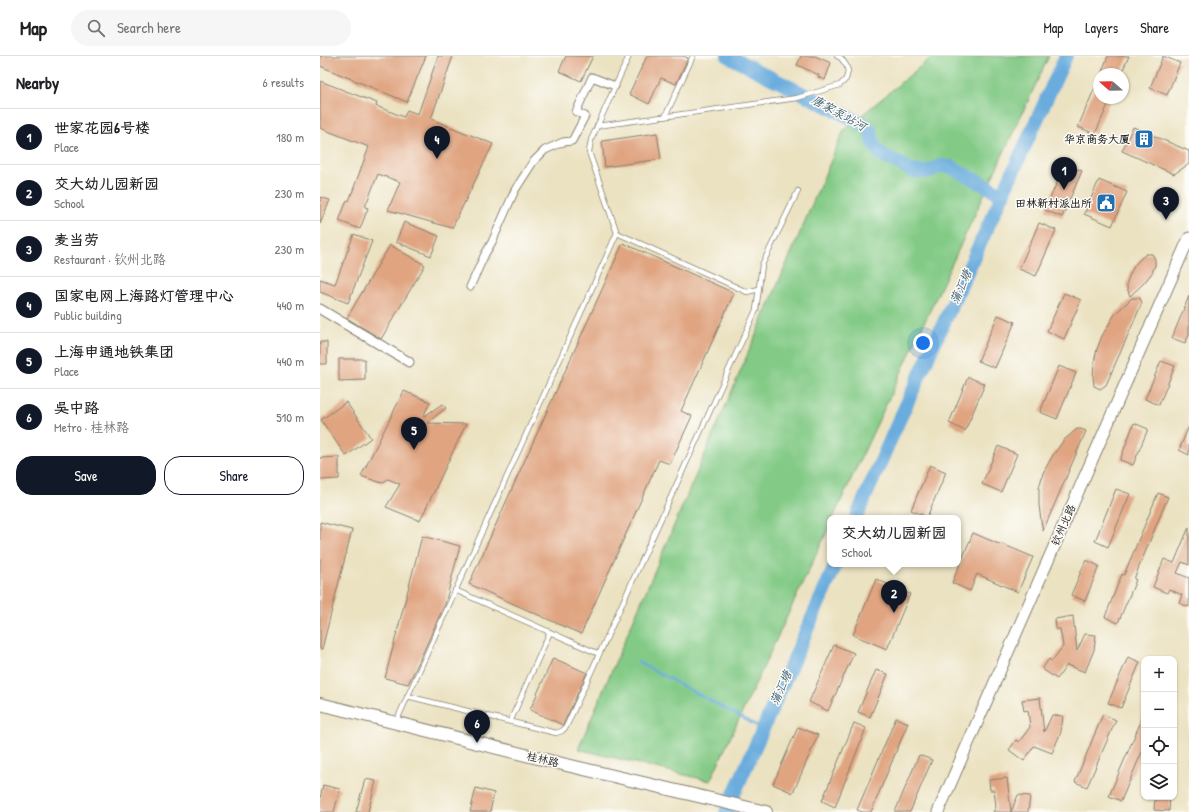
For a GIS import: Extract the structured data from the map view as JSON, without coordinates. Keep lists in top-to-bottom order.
{
  "streets": {
    "main road": ["桂林路"],
    "street": ["钦州北路"]
  },
  "water": ["唐家泵站河", "蒲汇塘"],
  "places": {
    "building": ["华京商务大厦"],
    "public building": ["田林新村派出所"]
  },
  "north": "left",
  "page": {
    "header": "Map",
    "search": "Search here",
    "nav": ["Map", "Layers", "Share"],
    "heading": ["Nearby", "6 results"],
    "list": [
      {
        "mark": "1",
        "name": "世家花园6号楼",
        "note": "Place",
        "value": "180 m"
      },
      {
        "mark": "2",
        "name": "交大幼儿园新园",
        "note": "School",
        "value": "230 m"
      },
      {
        "mark": "3",
        "name": "麦当劳",
        "note": "Restaurant · 钦州北路",
        "value": "230 m"
      },
      {
        "mark": "4",
        "name": "国家电网上海路灯管理中心",
        "note": "Public building",
        "value": "440 m"
      },
      {
        "mark": "5",
        "name": "上海申通地铁集团",
        "note": "Place",
        "value": "440 m"
      },
      {
        "mark": "6",
        "name": "吴中路",
        "note": "Metro · 桂林路",
        "value": "510 m"
      }
    ],
    "pins": [
      "4",
      "1",
      "3",
      "5",
      "2",
      "6"
    ],
    "buttons": ["Save", "Share"],
    "popup": ["交大幼儿园新园", "School"],
    "map_buttons": ["+", "−"]
  }
}
